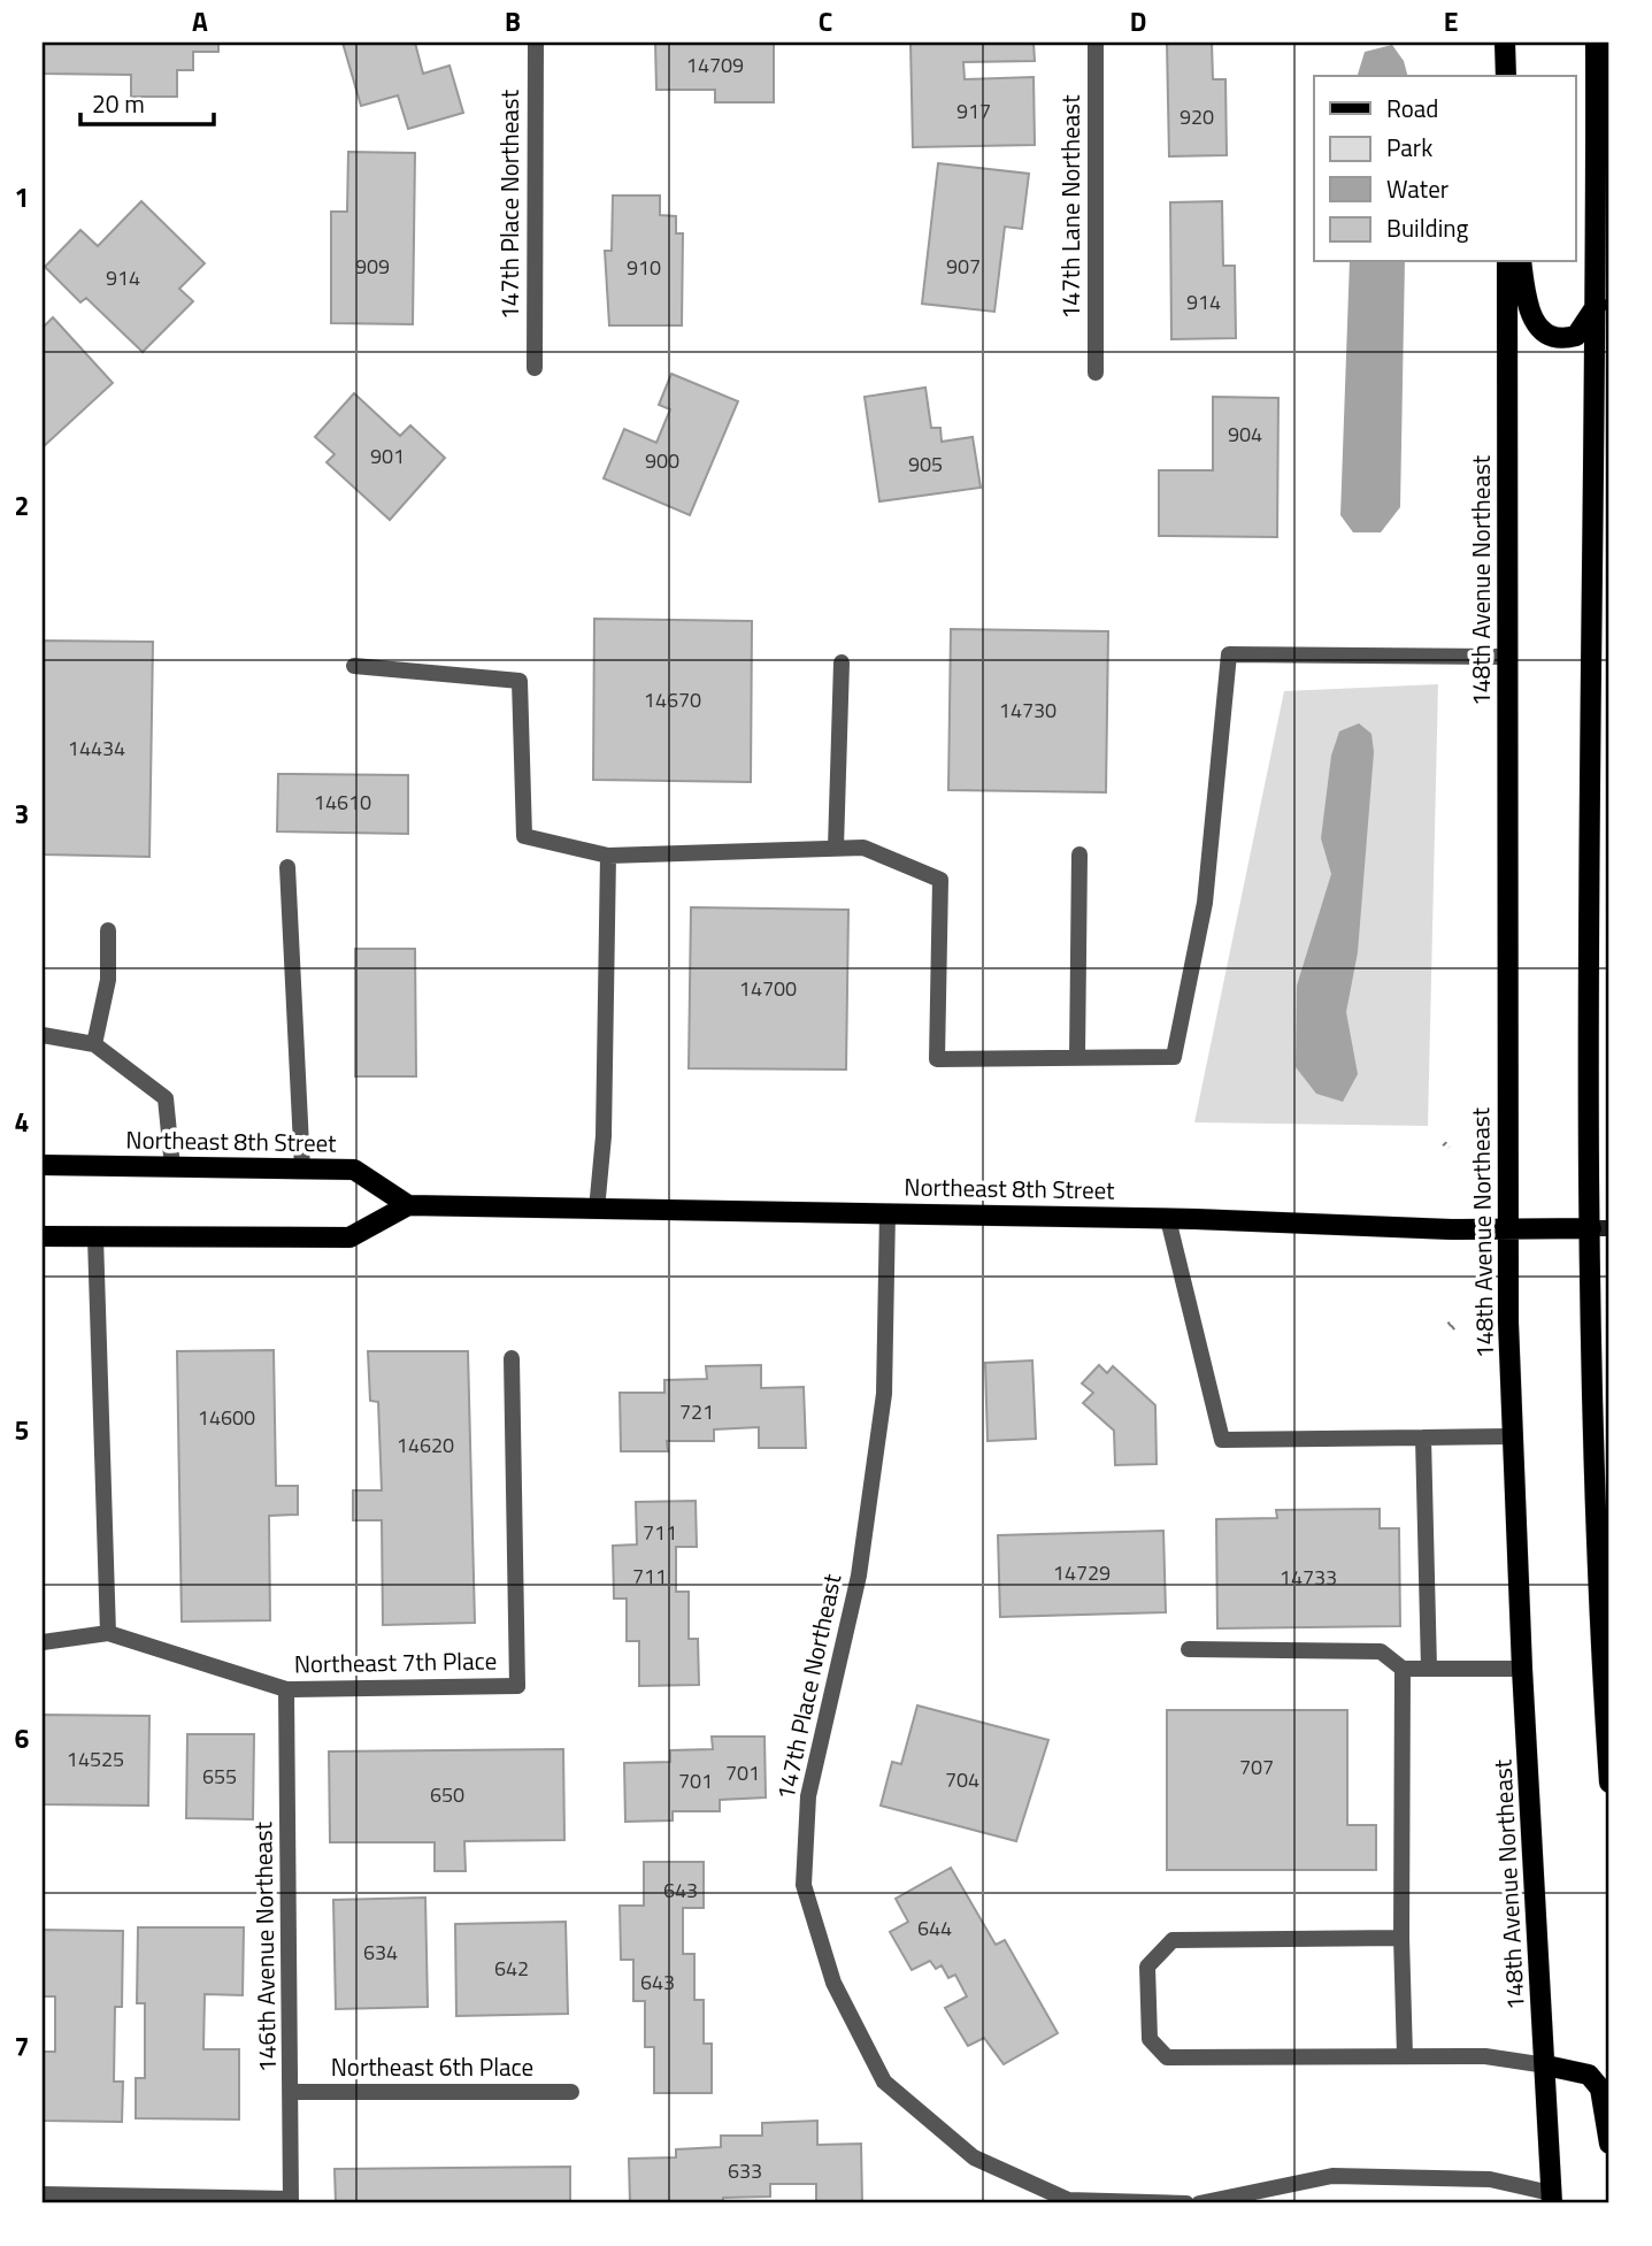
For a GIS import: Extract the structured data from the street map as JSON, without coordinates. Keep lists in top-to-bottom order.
{
  "streets": {
    "main road": ["148th Avenue Northeast", "Northeast 8th Street"],
    "street": [
      "147th Place Northeast",
      "147th Lane Northeast",
      "Northeast 7th Place",
      "146th Avenue Northeast",
      "Northeast 6th Place"
    ]
  },
  "crossings": [
    ["147th Place Northeast", "Northeast 8th Street"],
    ["148th Avenue Northeast", "Northeast 8th Street"],
    ["Northeast 7th Place", "146th Avenue Northeast"],
    ["146th Avenue Northeast", "Northeast 6th Place"]
  ],
  "house_numbers": [
    "14709",
    "917",
    "920",
    "909",
    "907",
    "910",
    "914",
    "914",
    "904",
    "901",
    "900",
    "905",
    "14670",
    "14730",
    "14434",
    "14610",
    "14700",
    "721",
    "14600",
    "14620",
    "711",
    "14729",
    "711",
    "14733",
    "14525",
    "707",
    "701",
    "655",
    "704",
    "701",
    "650",
    "643",
    "644",
    "634",
    "642",
    "643",
    "633"
  ],
  "legend": [
    "Road",
    "Park",
    "Water",
    "Building"
  ],
  "scale_bar": "20 m",
  "grid": {
    "columns": [
      "A",
      "B",
      "C",
      "D",
      "E"
    ],
    "rows": [
      "1",
      "2",
      "3",
      "4",
      "5",
      "6",
      "7"
    ]
  }
}
